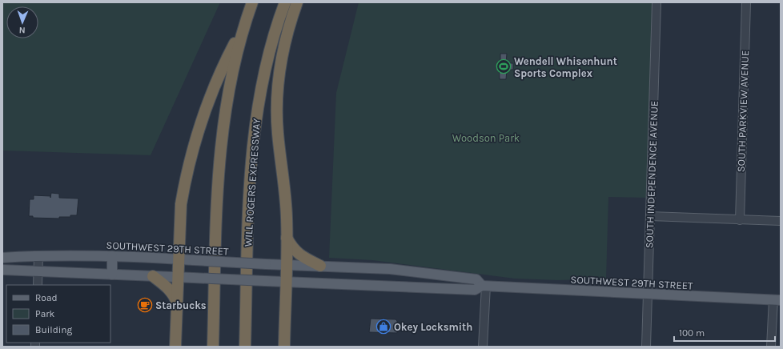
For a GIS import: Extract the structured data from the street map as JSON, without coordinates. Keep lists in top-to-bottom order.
{
  "streets": {
    "highway": ["WILL ROGERS EXPRESSWAY"],
    "main road": ["SOUTHWEST 29TH STREET"],
    "street": ["SOUTH PARKVIEW AVENUE", "SOUTH INDEPENDENCE AVENUE"]
  },
  "crossings": [
    ["SOUTH INDEPENDENCE AVENUE", "SOUTHWEST 29TH STREET"]
  ],
  "parks": ["Woodson Park"],
  "places": {
    "sports": ["Wendell Whisenhunt Sports Complex"],
    "cafe": ["Starbucks"],
    "shop": ["Okey Locksmith"]
  },
  "legend": ["Road", "Park", "Building"],
  "scale_bar": "100 m",
  "north": "bottom"
}
